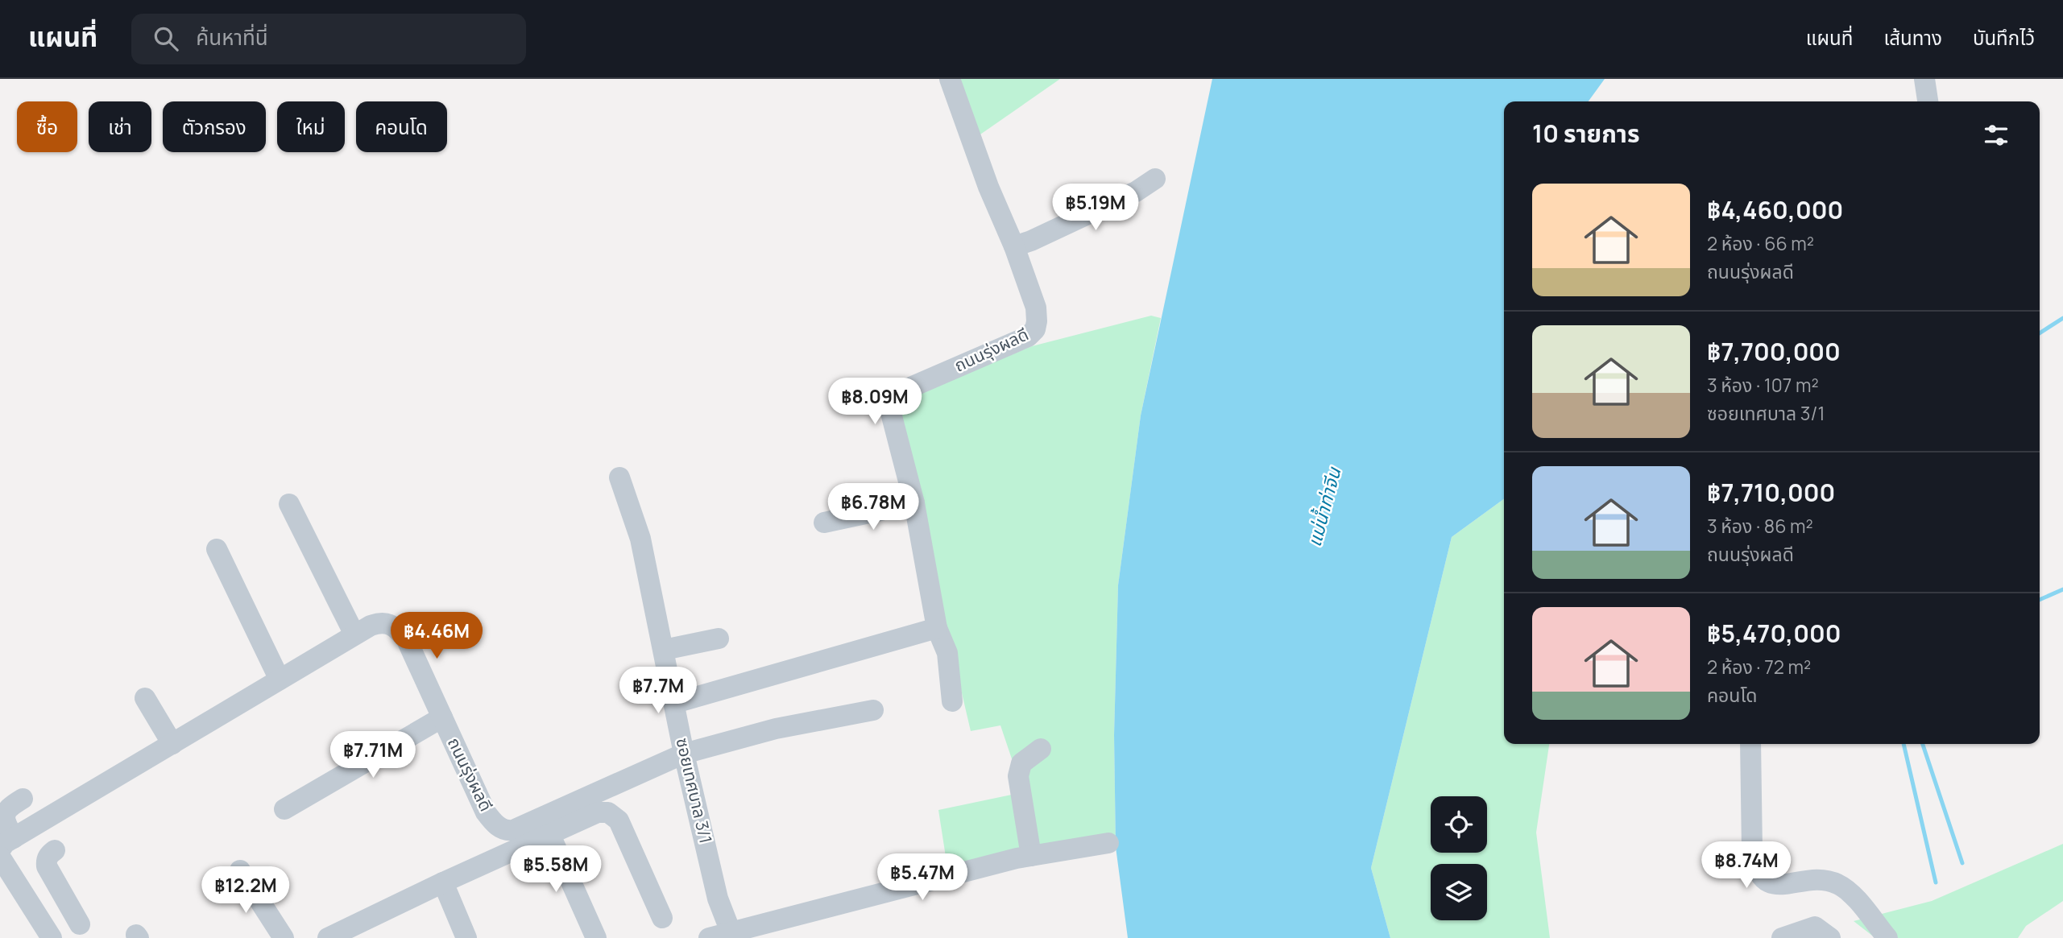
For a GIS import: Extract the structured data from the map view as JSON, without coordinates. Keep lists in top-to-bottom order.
{
  "streets": {
    "street": ["ถนนรุ่งผลดี", "ซอยเทศบาล 3/1"]
  },
  "crossings": [
    ["ถนนรุ่งผลดี", "ซอยเทศบาล 3/1"]
  ],
  "water": ["แม่น้ำท่าจีน"],
  "page": {
    "header": "แผนที่",
    "search": "ค้นหาที่นี่",
    "nav": ["แผนที่", "เส้นทาง", "บันทึกไว้"],
    "chip": [
      "ซื้อ",
      "เช่า",
      "ตัวกรอง",
      "ใหม่",
      "คอนโด"
    ],
    "heading": "10 รายการ",
    "list": [
      {
        "name": "฿4,460,000",
        "note": "2 ห้อง · 66 m² · ถนนรุ่งผลดี"
      },
      {
        "name": "฿7,700,000",
        "note": "3 ห้อง · 107 m² · ซอยเทศบาล 3/1"
      },
      {
        "name": "฿7,710,000",
        "note": "3 ห้อง · 86 m² · ถนนรุ่งผลดี"
      },
      {
        "name": "฿5,470,000",
        "note": "2 ห้อง · 72 m² · คอนโด"
      }
    ],
    "price": [
      "฿5.19M",
      "฿8.09M",
      "฿6.78M",
      "฿4.46M",
      "฿7.7M",
      "฿7.71M",
      "฿8.74M",
      "฿5.58M",
      "฿5.47M",
      "฿12.2M"
    ]
  }
}
